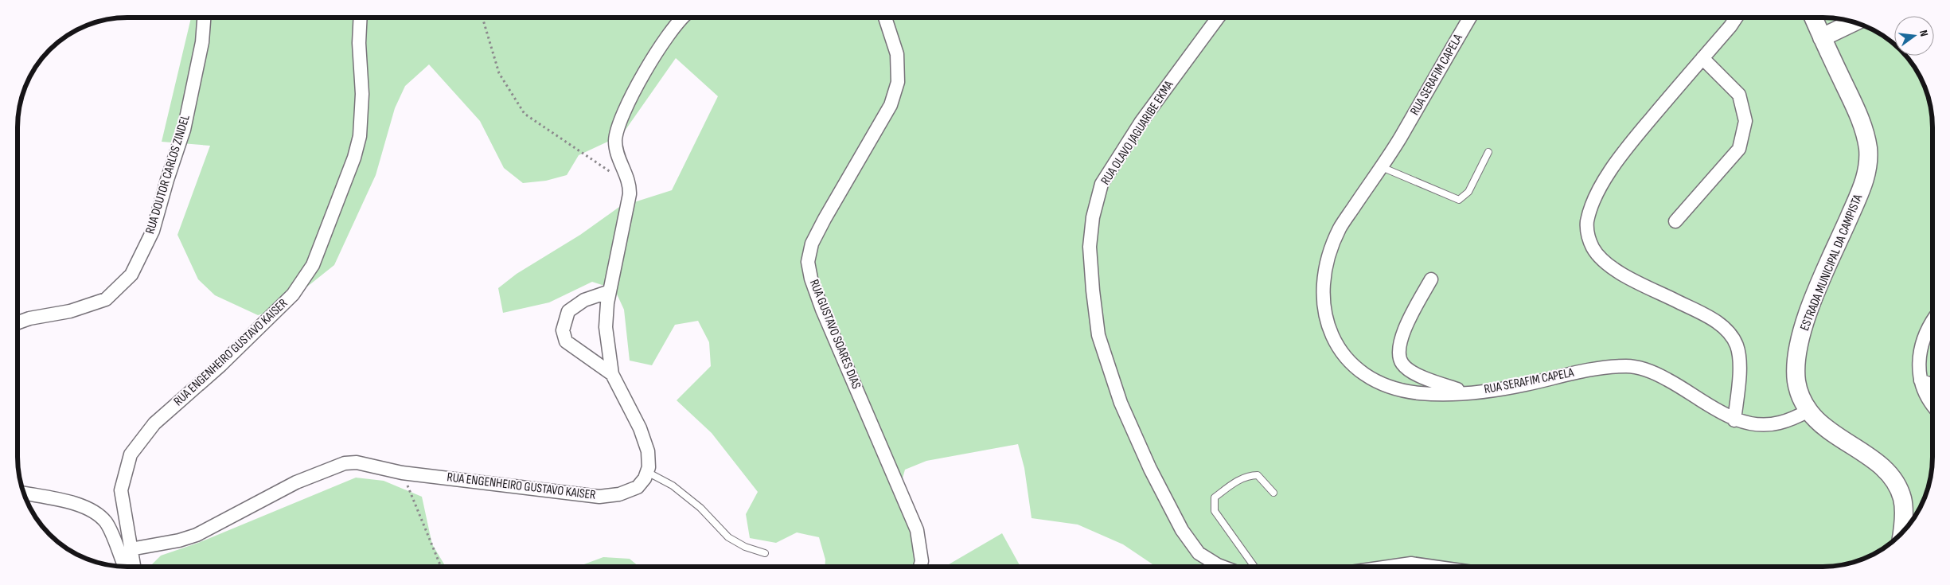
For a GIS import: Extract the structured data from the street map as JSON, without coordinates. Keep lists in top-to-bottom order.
{
  "streets": {
    "main road": ["ESTRADA MUNICIPAL DA CAMPISTA"],
    "street": [
      "RUA SERAFIM CAPELA",
      "RUA OLAVO JAGUARIBE EKMA",
      "RUA DOUTOR CARLOS ZINDEL",
      "RUA GUSTAVO SOARES DIAS",
      "RUA ENGENHEIRO GUSTAVO KAISER"
    ]
  },
  "crossings": [
    ["RUA SERAFIM CAPELA", "ESTRADA MUNICIPAL DA CAMPISTA"]
  ],
  "north": "right"
}
